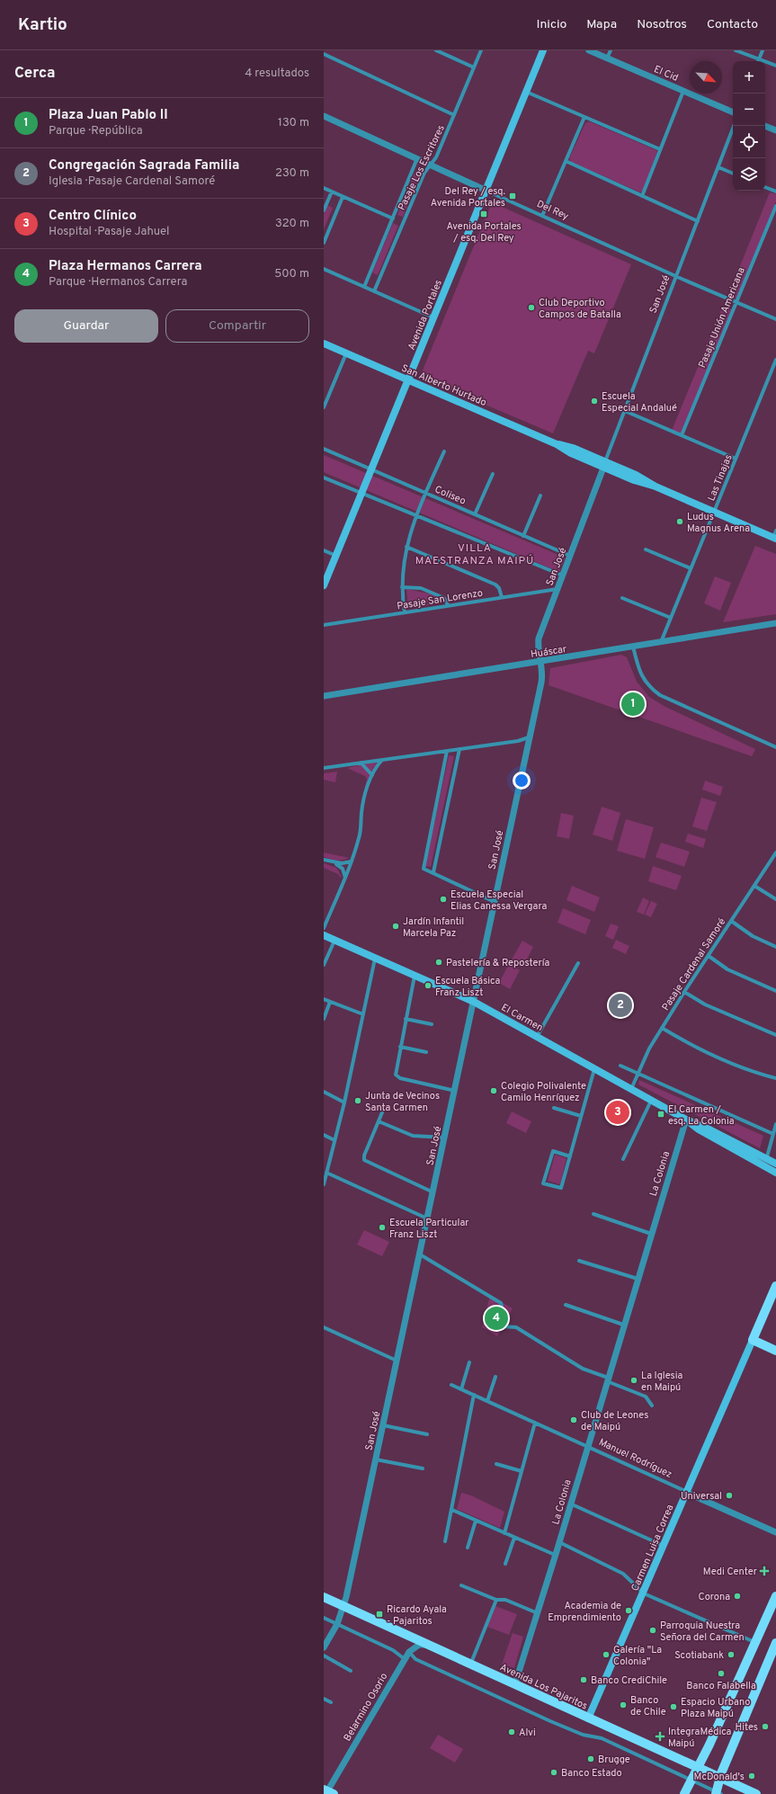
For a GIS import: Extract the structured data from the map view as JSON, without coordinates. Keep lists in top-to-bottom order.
{
  "streets": {
    "main road": [
      "Avenida Portales",
      "San Alberto Hurtado",
      "El Carmen",
      "Carmen Luisa Correa",
      "Avenida Los Pajaritos"
    ],
    "street": [
      "El Cid",
      "Pasaje Los Escritores",
      "Del Rey",
      "San José",
      "Pasaje Unión Americana",
      "Las Tinajas",
      "Coliseo",
      "Pasaje San Lorenzo",
      "Huáscar",
      "Pasaje Cardenal Samoré",
      "La Colonia",
      "Manuel Rodríguez",
      "Belarmino Osorio"
    ]
  },
  "crossings": [
    ["Pasaje Los Escritores", "Del Rey"],
    ["Del Rey", "San José"],
    ["Del Rey", "Avenida Portales"],
    ["Del Rey", "Pasaje Unión Americana"],
    ["San José", "San Alberto Hurtado"],
    ["San José", "Coliseo"],
    ["San José", "Pasaje San Lorenzo"],
    ["San José", "Huáscar"],
    ["San José", "El Carmen"],
    ["San José", "Avenida Los Pajaritos"],
    ["Avenida Portales", "San Alberto Hurtado"],
    ["Avenida Portales", "Coliseo"],
    ["San Alberto Hurtado", "Las Tinajas"],
    ["Las Tinajas", "Huáscar"],
    ["Pasaje Cardenal Samoré", "El Carmen"],
    ["El Carmen", "La Colonia"],
    ["La Colonia", "Manuel Rodríguez"],
    ["La Colonia", "Avenida Los Pajaritos"],
    ["Manuel Rodríguez", "Carmen Luisa Correa"],
    ["Carmen Luisa Correa", "Avenida Los Pajaritos"]
  ],
  "districts": ["VILLA MAESTRANZA MAIPÚ"],
  "places": {
    "transit": [
      "Del Rey / esq. Avenida Portales",
      "Avenida Portales / esq. Del Rey",
      "El Carmen / esq. La Colonia",
      "Ricardo Ayala - Pajaritos"
    ],
    "other": [
      "Club Deportivo Campos de Batalla",
      "Escuela Especial Andalué",
      "Ludus Magnus Arena",
      "Escuela Especial Elias Canessa Vergara",
      "Jardín Infantil Marcela Paz",
      "Pastelería & Repostería",
      "Escuela Básica Franz Liszt",
      "Colegio Polivalente Camilo Henríquez",
      "Junta de Vecinos Santa Carmen",
      "Escuela Particular Franz Liszt",
      "La Iglesia en Maipú",
      "Club de Leones de Maipú",
      "Universal",
      "Corona",
      "Academia de Emprendimiento",
      "Parroquia Nuestra Señora del Carmen",
      "Galería \"La Colonia\"",
      "Scotiabank",
      "Banco Falabella",
      "Banco CrediChile",
      "Banco de Chile",
      "Espacio Urbano Plaza Maipú",
      "Hites",
      "Alvi",
      "Brugge",
      "Banco Estado",
      "McDonald's"
    ],
    "health": ["Medi Center", "IntegraMédica Maipú"]
  },
  "north": "bottom right",
  "page": {
    "header": "Kartio",
    "nav": [
      "Inicio",
      "Mapa",
      "Nosotros",
      "Contacto"
    ],
    "heading": ["Cerca", "4 resultados"],
    "map_buttons": ["+", "−"],
    "list": [
      {
        "mark": "1",
        "name": "Plaza Juan Pablo II",
        "note": "Parque · República",
        "value": "130 m"
      },
      {
        "mark": "2",
        "name": "Congregación Sagrada Familia",
        "note": "Iglesia · Pasaje Cardenal Samoré",
        "value": "230 m"
      },
      {
        "mark": "3",
        "name": "Centro Clínico",
        "note": "Hospital · Pasaje Jahuel",
        "value": "320 m"
      },
      {
        "mark": "4",
        "name": "Plaza Hermanos Carrera",
        "note": "Parque · Hermanos Carrera",
        "value": "500 m"
      }
    ],
    "buttons": ["Guardar", "Compartir"],
    "pins": [
      "1",
      "2",
      "3",
      "4"
    ]
  }
}
